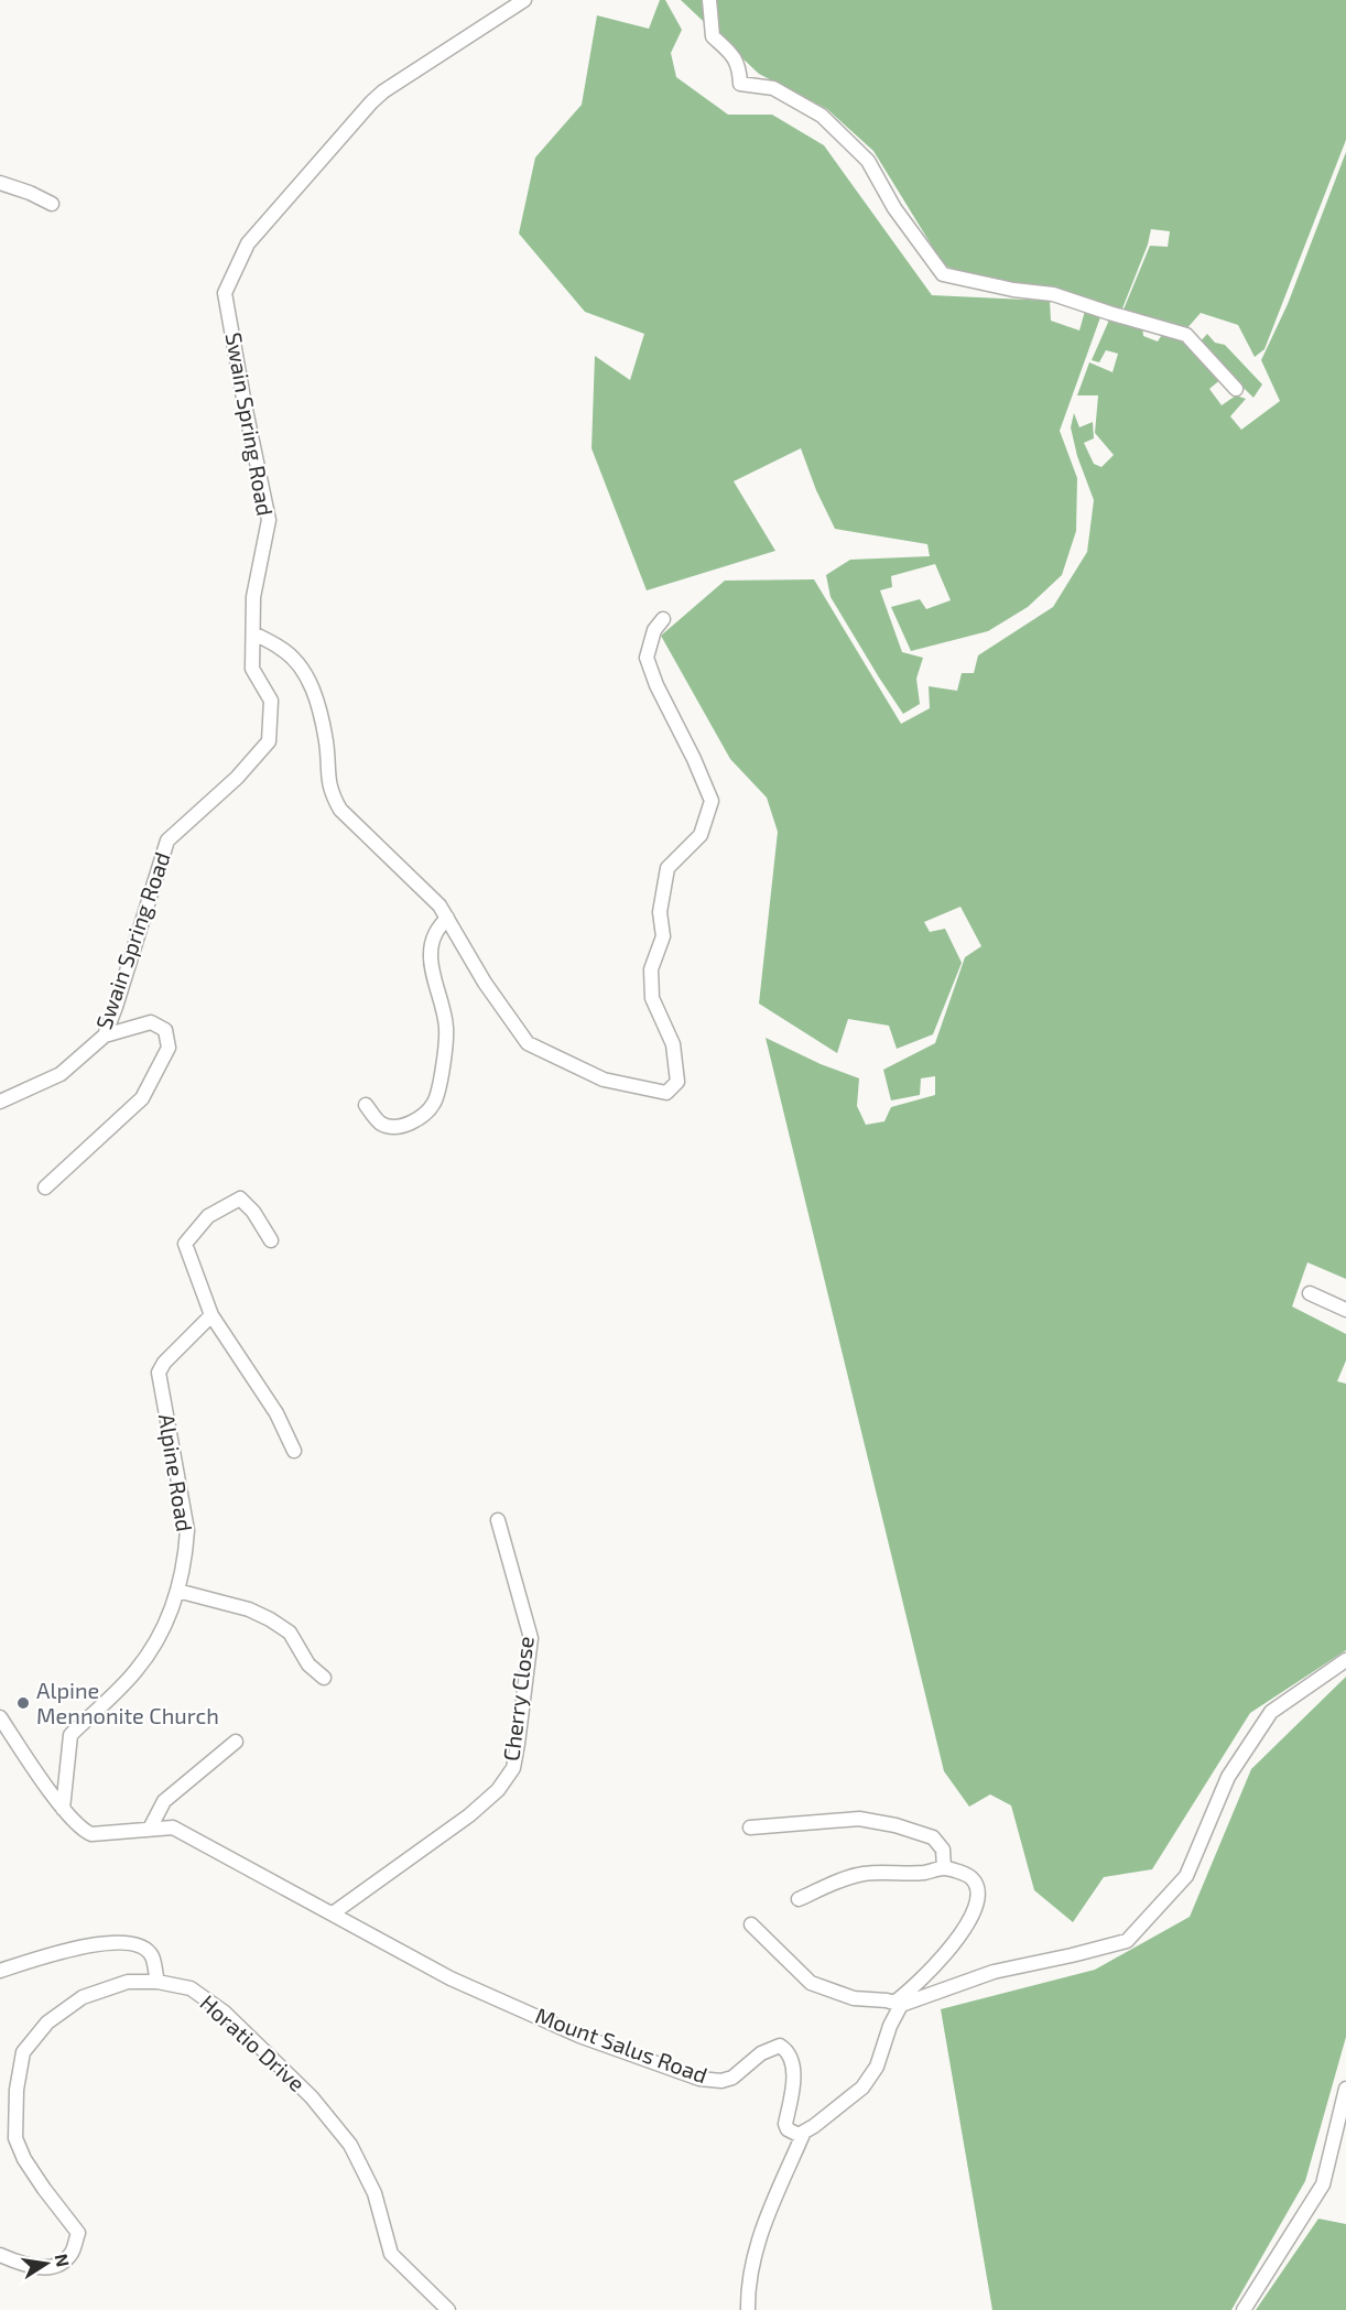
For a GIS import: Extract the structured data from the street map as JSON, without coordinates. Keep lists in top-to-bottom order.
{
  "streets": {
    "street": [
      "Swain Spring Road",
      "Alpine Road",
      "Cherry Close",
      "Horatio Drive",
      "Mount Salus Road"
    ]
  },
  "crossings": [
    ["Alpine Road", "Mount Salus Road"],
    ["Cherry Close", "Mount Salus Road"]
  ],
  "places": ["Alpine Mennonite Church"],
  "north": "right"
}
